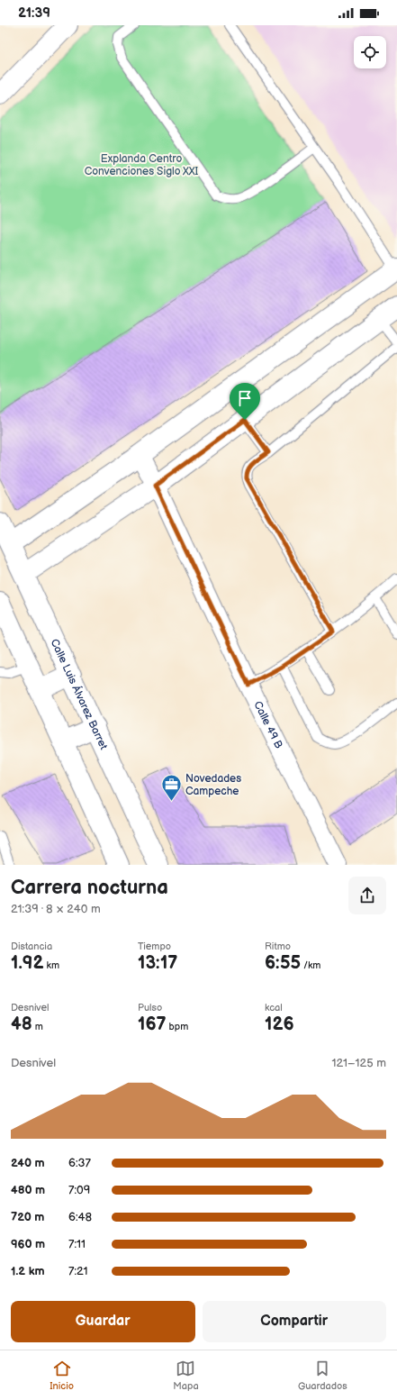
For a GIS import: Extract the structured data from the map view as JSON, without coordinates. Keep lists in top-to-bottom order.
{
  "streets": {
    "main road": ["Calle Luis Álvarez Barret"],
    "street": ["Calle 49 B"]
  },
  "parks": ["Explanda Centro Convenciones Siglo XXI"],
  "places": {
    "office": ["Novedades Campeche"]
  },
  "page": {
    "status": "21:39",
    "heading": ["Carrera nocturna", "21:39 · 8 × 240 m"],
    "stats": [
      ["Distancia", "1.92 km"],
      ["Tiempo", "13:17"],
      ["Ritmo", "6:55 /km"],
      ["Desnivel", "48 m"],
      ["Pulso", "167 bpm"],
      ["kcal", "126"]
    ],
    "chart": ["Desnivel", "121–125 m"],
    "list": [
      {
        "name": "240 m",
        "note": "6:37"
      },
      {
        "name": "480 m",
        "note": "7:09"
      },
      {
        "name": "720 m",
        "note": "6:48"
      },
      {
        "name": "960 m",
        "note": "7:11"
      },
      {
        "name": "1.2 km",
        "note": "7:21"
      }
    ],
    "buttons": ["Guardar", "Compartir"],
    "tabs": ["Inicio", "Mapa", "Guardados"]
  }
}
